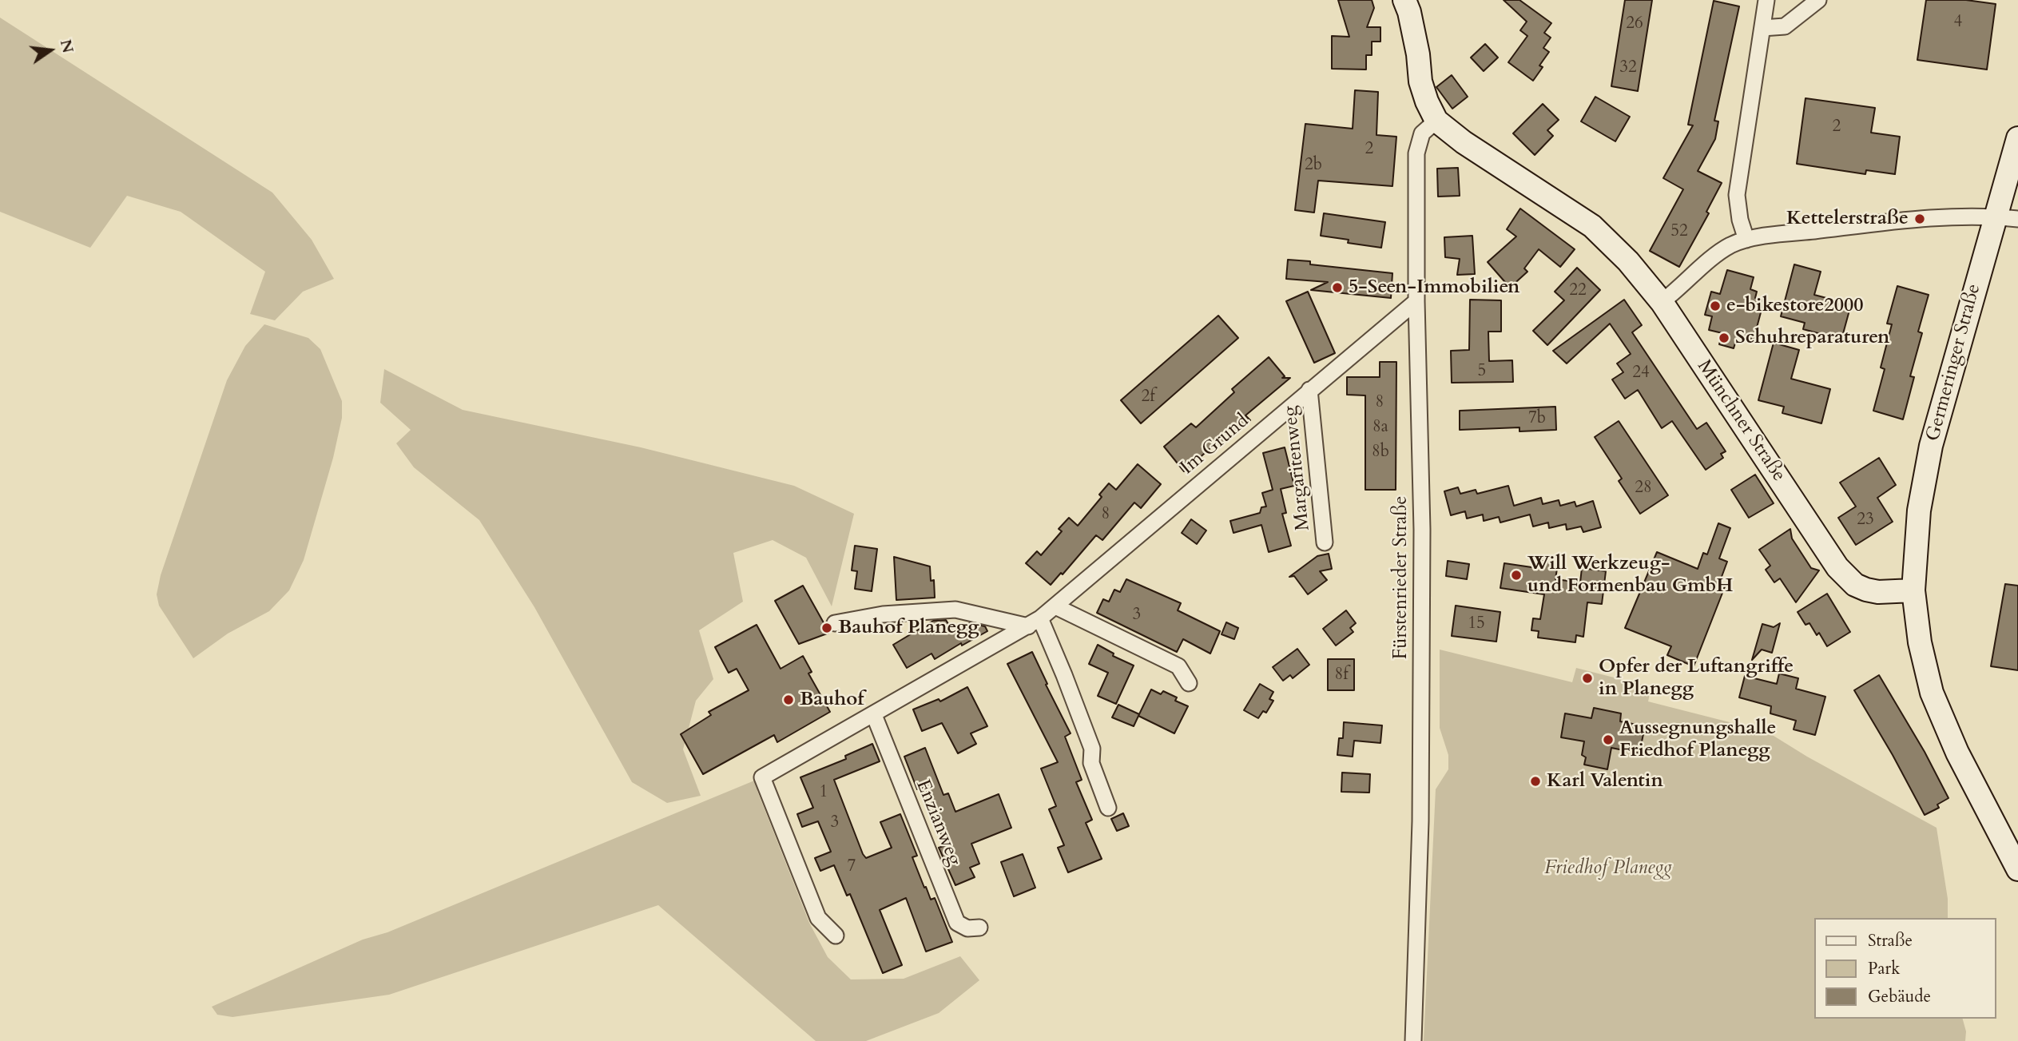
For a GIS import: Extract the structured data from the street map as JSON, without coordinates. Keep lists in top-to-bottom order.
{
  "streets": {
    "main road": ["Germeringer Straße", "Münchner Straße"],
    "street": [
      "Im Grund",
      "Margaritenweg",
      "Fürstenrieder Straße",
      "Enzianweg"
    ]
  },
  "crossings": [
    ["Germeringer Straße", "Münchner Straße"],
    ["Münchner Straße", "Fürstenrieder Straße"],
    ["Im Grund", "Margaritenweg"],
    ["Im Grund", "Fürstenrieder Straße"],
    ["Im Grund", "Enzianweg"]
  ],
  "parks": ["Friedhof Planegg"],
  "places": [
    "Kettelerstraße",
    "5-Seen-Immobilien",
    "e-bikestore2000",
    "Schuhreparaturen",
    "Will Werkzeug- und Formenbau GmbH",
    "Bauhof Planegg",
    "Opfer der Luftangriffe in Planegg",
    "Bauhof",
    "Aussegnungshalle Friedhof Planegg",
    "Karl Valentin"
  ],
  "house_numbers": [
    "4",
    "26",
    "32",
    "2",
    "2",
    "2b",
    "52",
    "22",
    "5",
    "24",
    "2f",
    "8",
    "7b",
    "8a",
    "8b",
    "28",
    "8",
    "23",
    "3",
    "15",
    "8f",
    "1",
    "3",
    "7"
  ],
  "legend": ["Straße", "Park", "Gebäude"],
  "north": "right"
}
